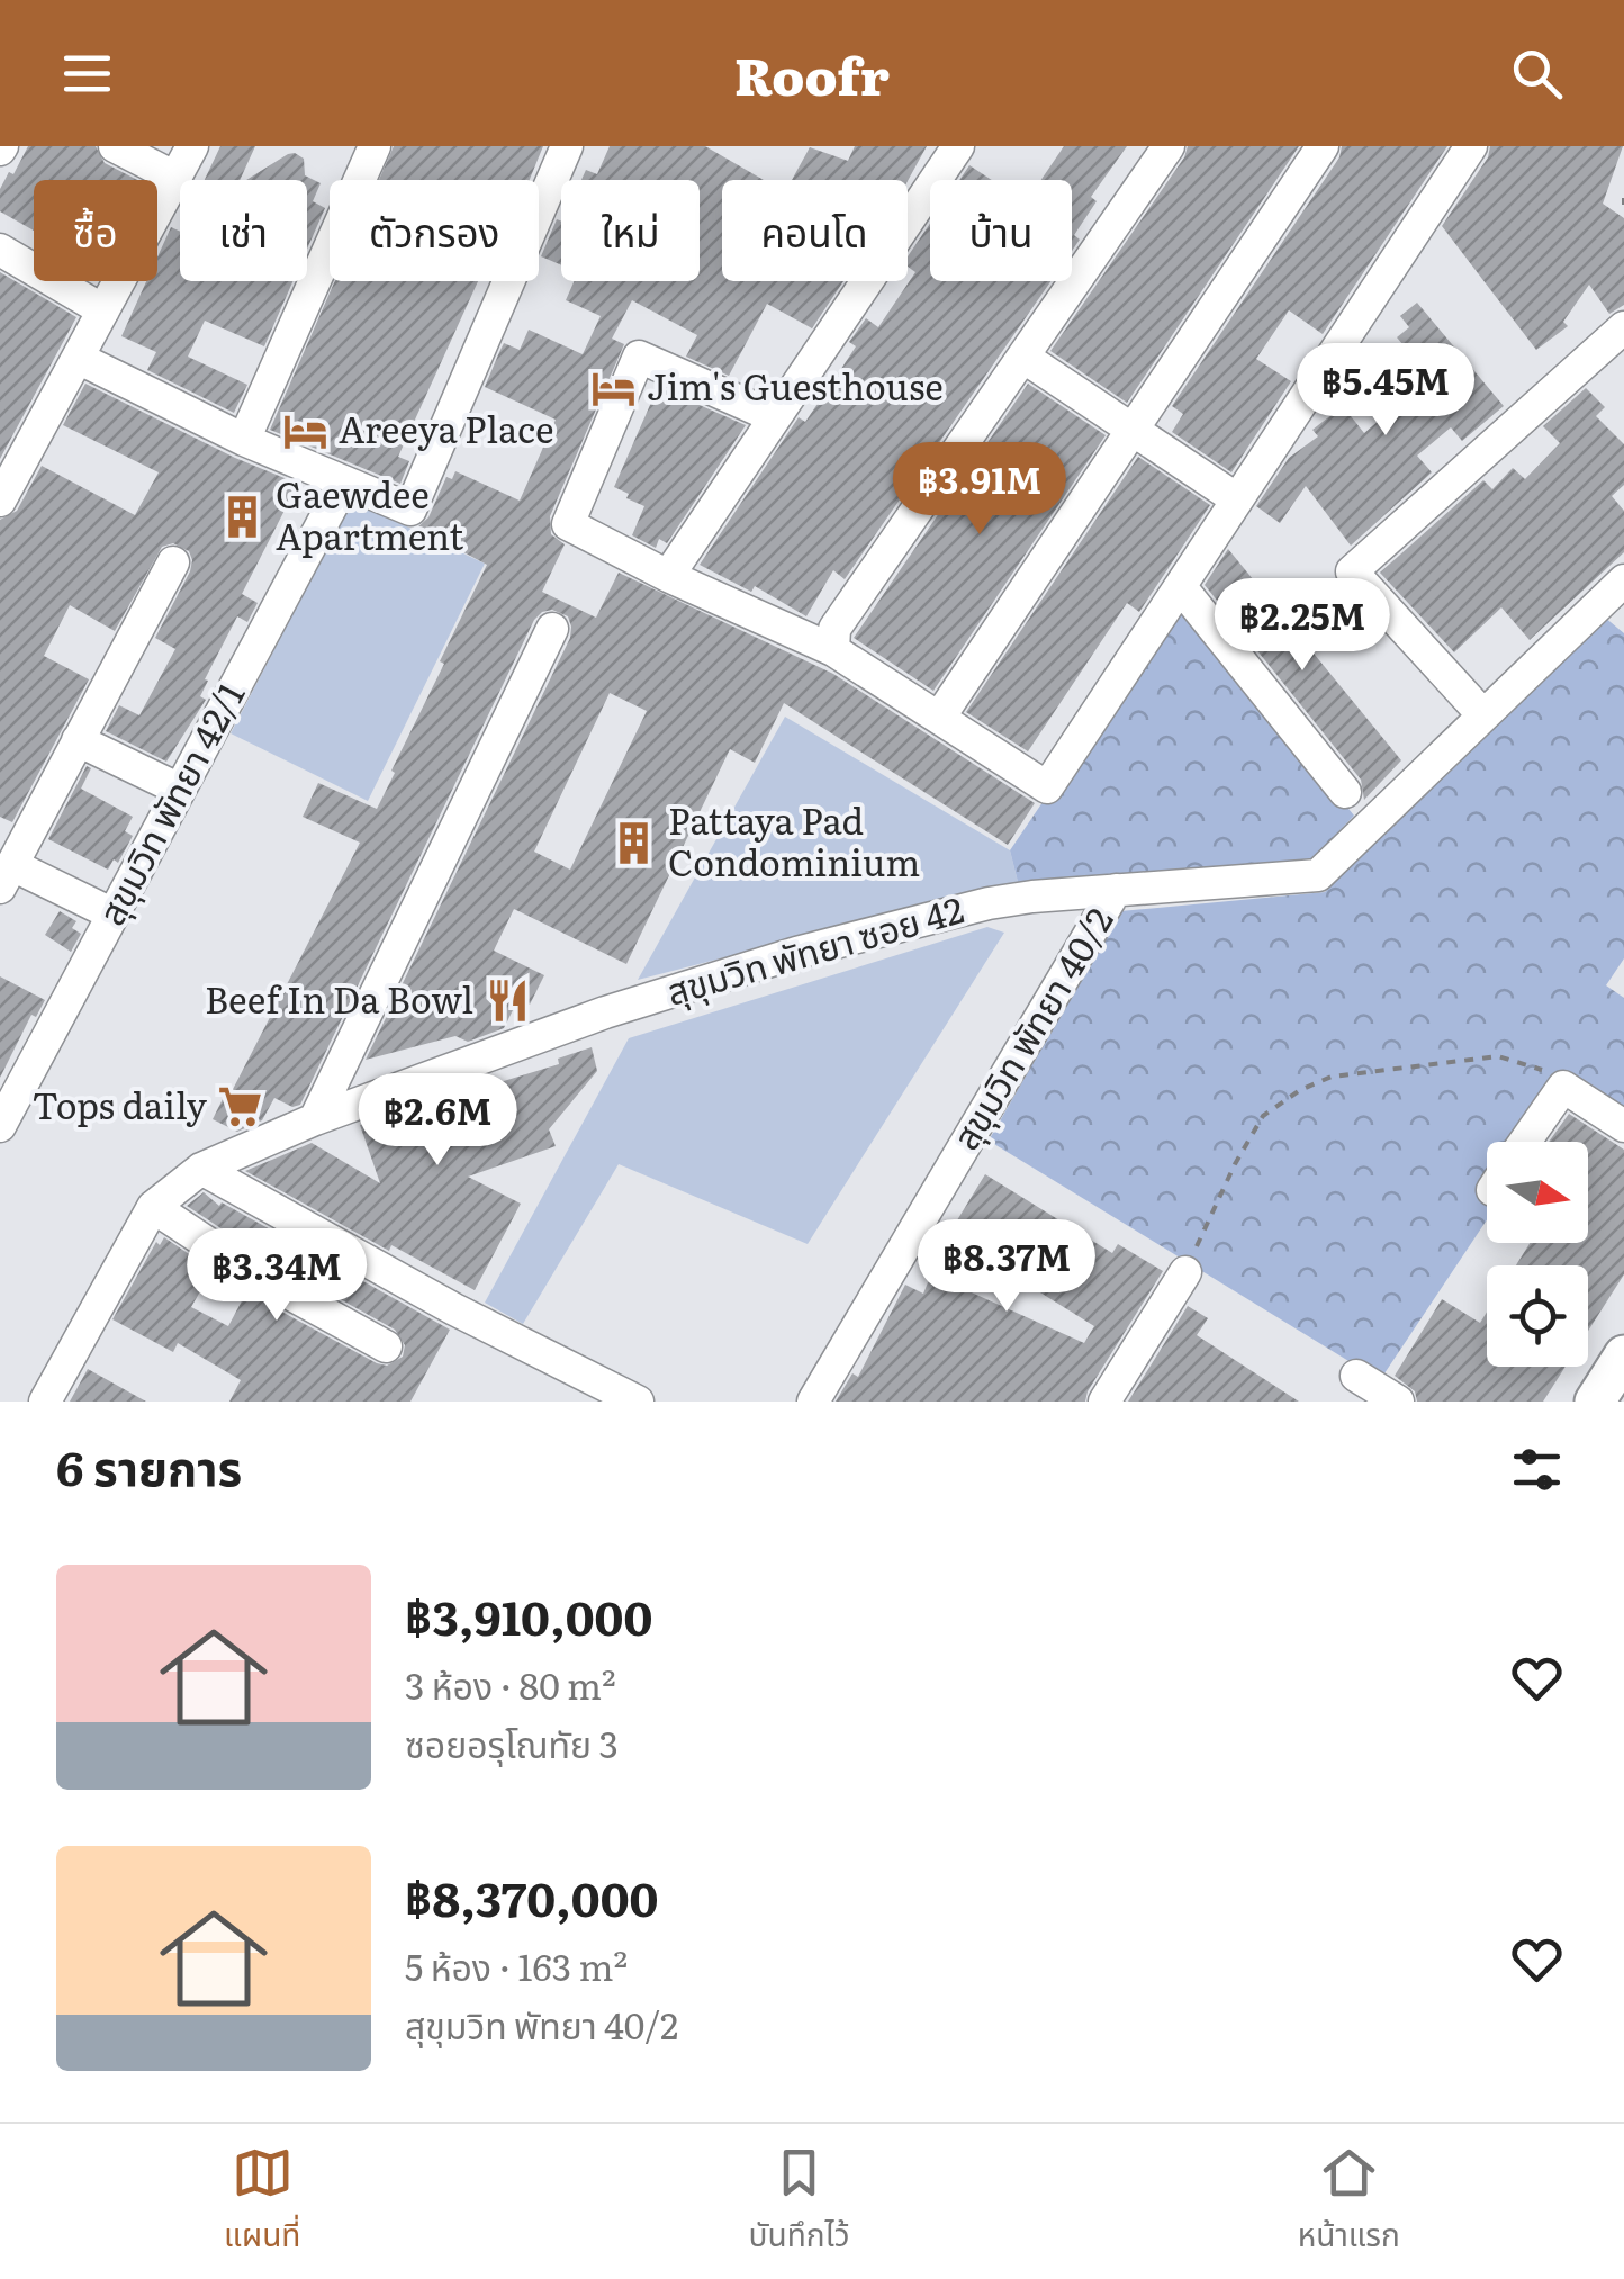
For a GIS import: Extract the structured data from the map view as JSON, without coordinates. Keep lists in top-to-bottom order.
{
  "streets": {
    "street": ["สุขุมวิท พัทยา 42/1", "สุขุมวิท พัทยา ซอย 42", "สุขุมวิท พัทยา 40/2"]
  },
  "crossings": [
    ["สุขุมวิท พัทยา ซอย 42", "สุขุมวิท พัทยา 40/2"]
  ],
  "places": {
    "hotel": ["Jim's Guesthouse", "Areeya Place"],
    "building": ["Gaewdee Apartment", "Pattaya Pad Condominium"],
    "restaurant": ["Beef In Da Bowl"],
    "supermarket": ["Tops daily"]
  },
  "north": "right",
  "page": {
    "header": "Roofr",
    "chip": [
      "ซื้อ",
      "เช่า",
      "ตัวกรอง",
      "ใหม่",
      "คอนโด",
      "บ้าน"
    ],
    "price": [
      "฿5.45M",
      "฿3.91M",
      "฿2.25M",
      "฿2.6M",
      "฿8.37M",
      "฿3.34M"
    ],
    "heading": "6 รายการ",
    "list": [
      {
        "name": "฿3,910,000",
        "note": "3 ห้อง · 80 m² · ซอยอรุโณทัย 3"
      },
      {
        "name": "฿8,370,000",
        "note": "5 ห้อง · 163 m² · สุขุมวิท พัทยา 40/2"
      }
    ],
    "tabs": ["แผนที่", "บันทึกไว้", "หน้าแรก"]
  }
}
